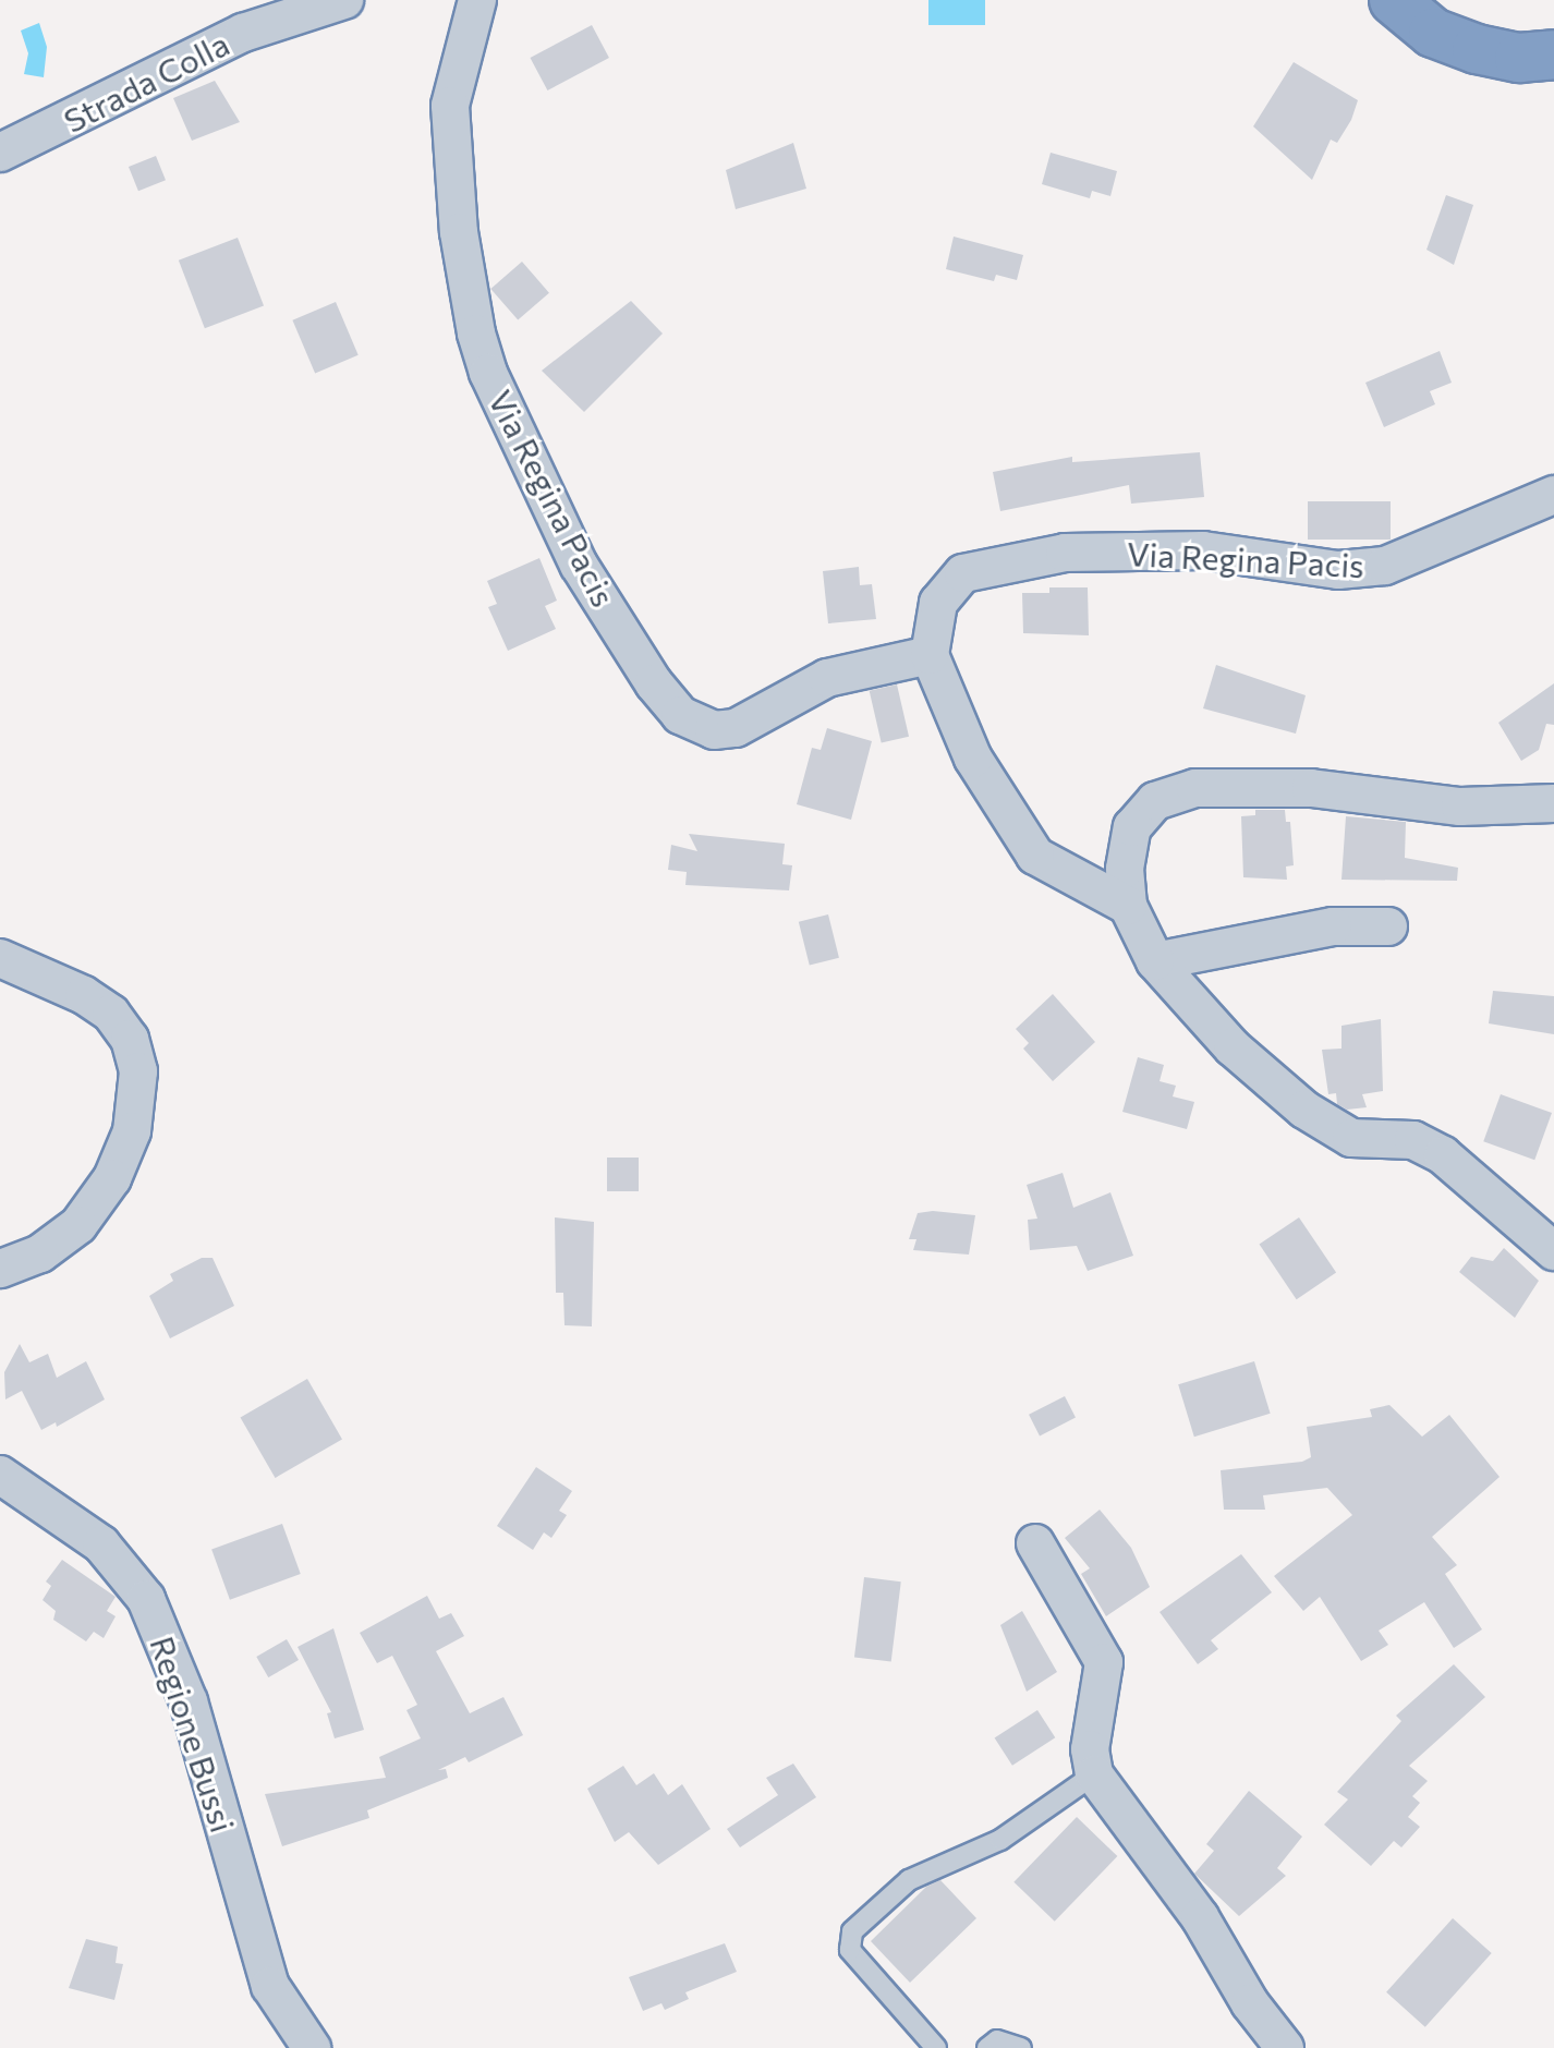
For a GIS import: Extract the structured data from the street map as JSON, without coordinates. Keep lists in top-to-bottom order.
{
  "streets": {
    "street": ["Strada Colla", "Via Regina Pacis", "Regione Bussi"]
  }
}
